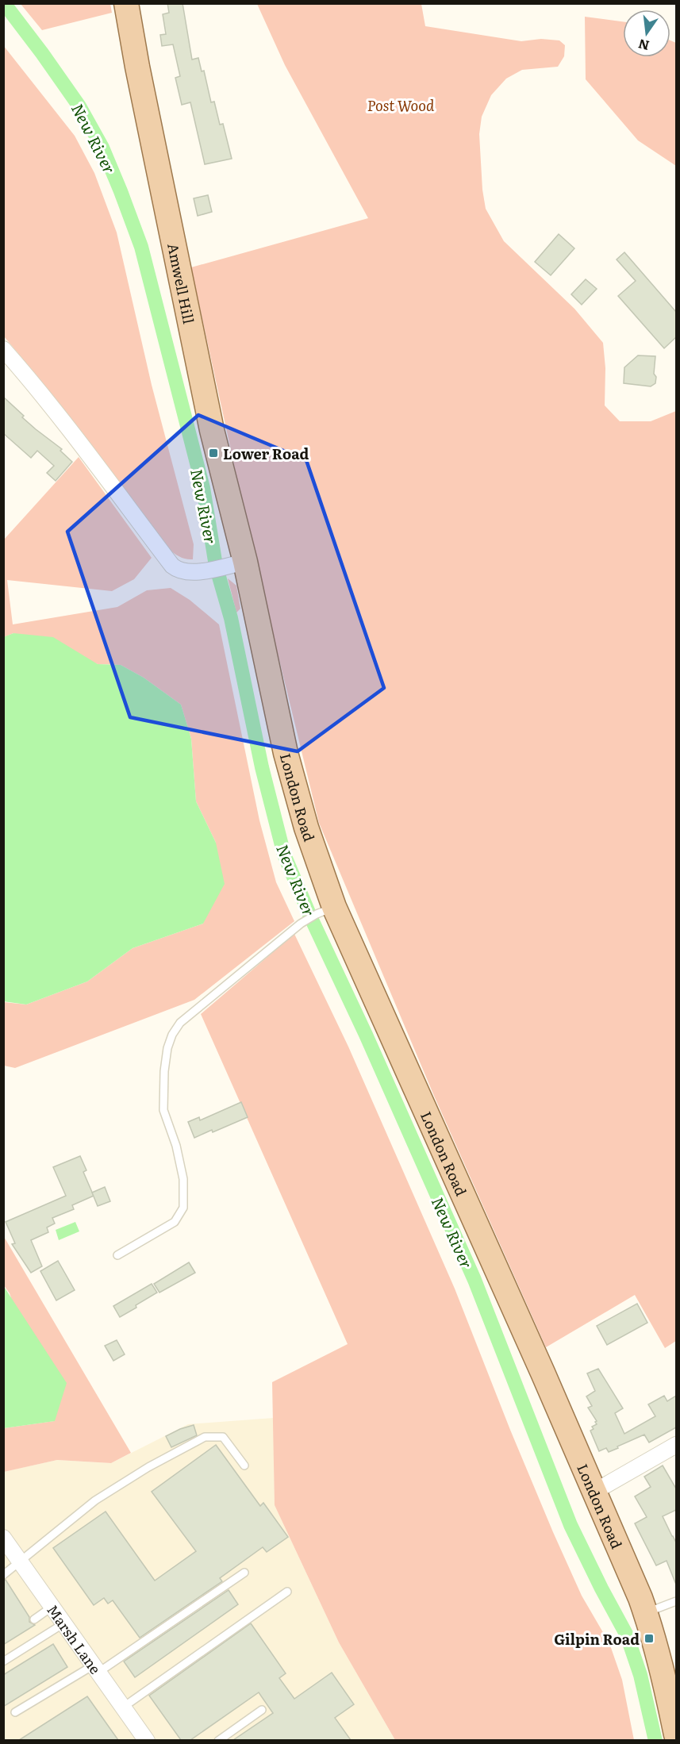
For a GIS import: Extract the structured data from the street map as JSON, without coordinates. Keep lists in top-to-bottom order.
{
  "streets": {
    "main road": ["Amwell Hill", "London Road"],
    "street": ["Marsh Lane"]
  },
  "crossings": [
    ["Amwell Hill", "London Road"]
  ],
  "water": ["New River"],
  "parks": ["Post Wood"],
  "places": {
    "transit": ["Lower Road", "Gilpin Road"]
  },
  "north": "bottom"
}
